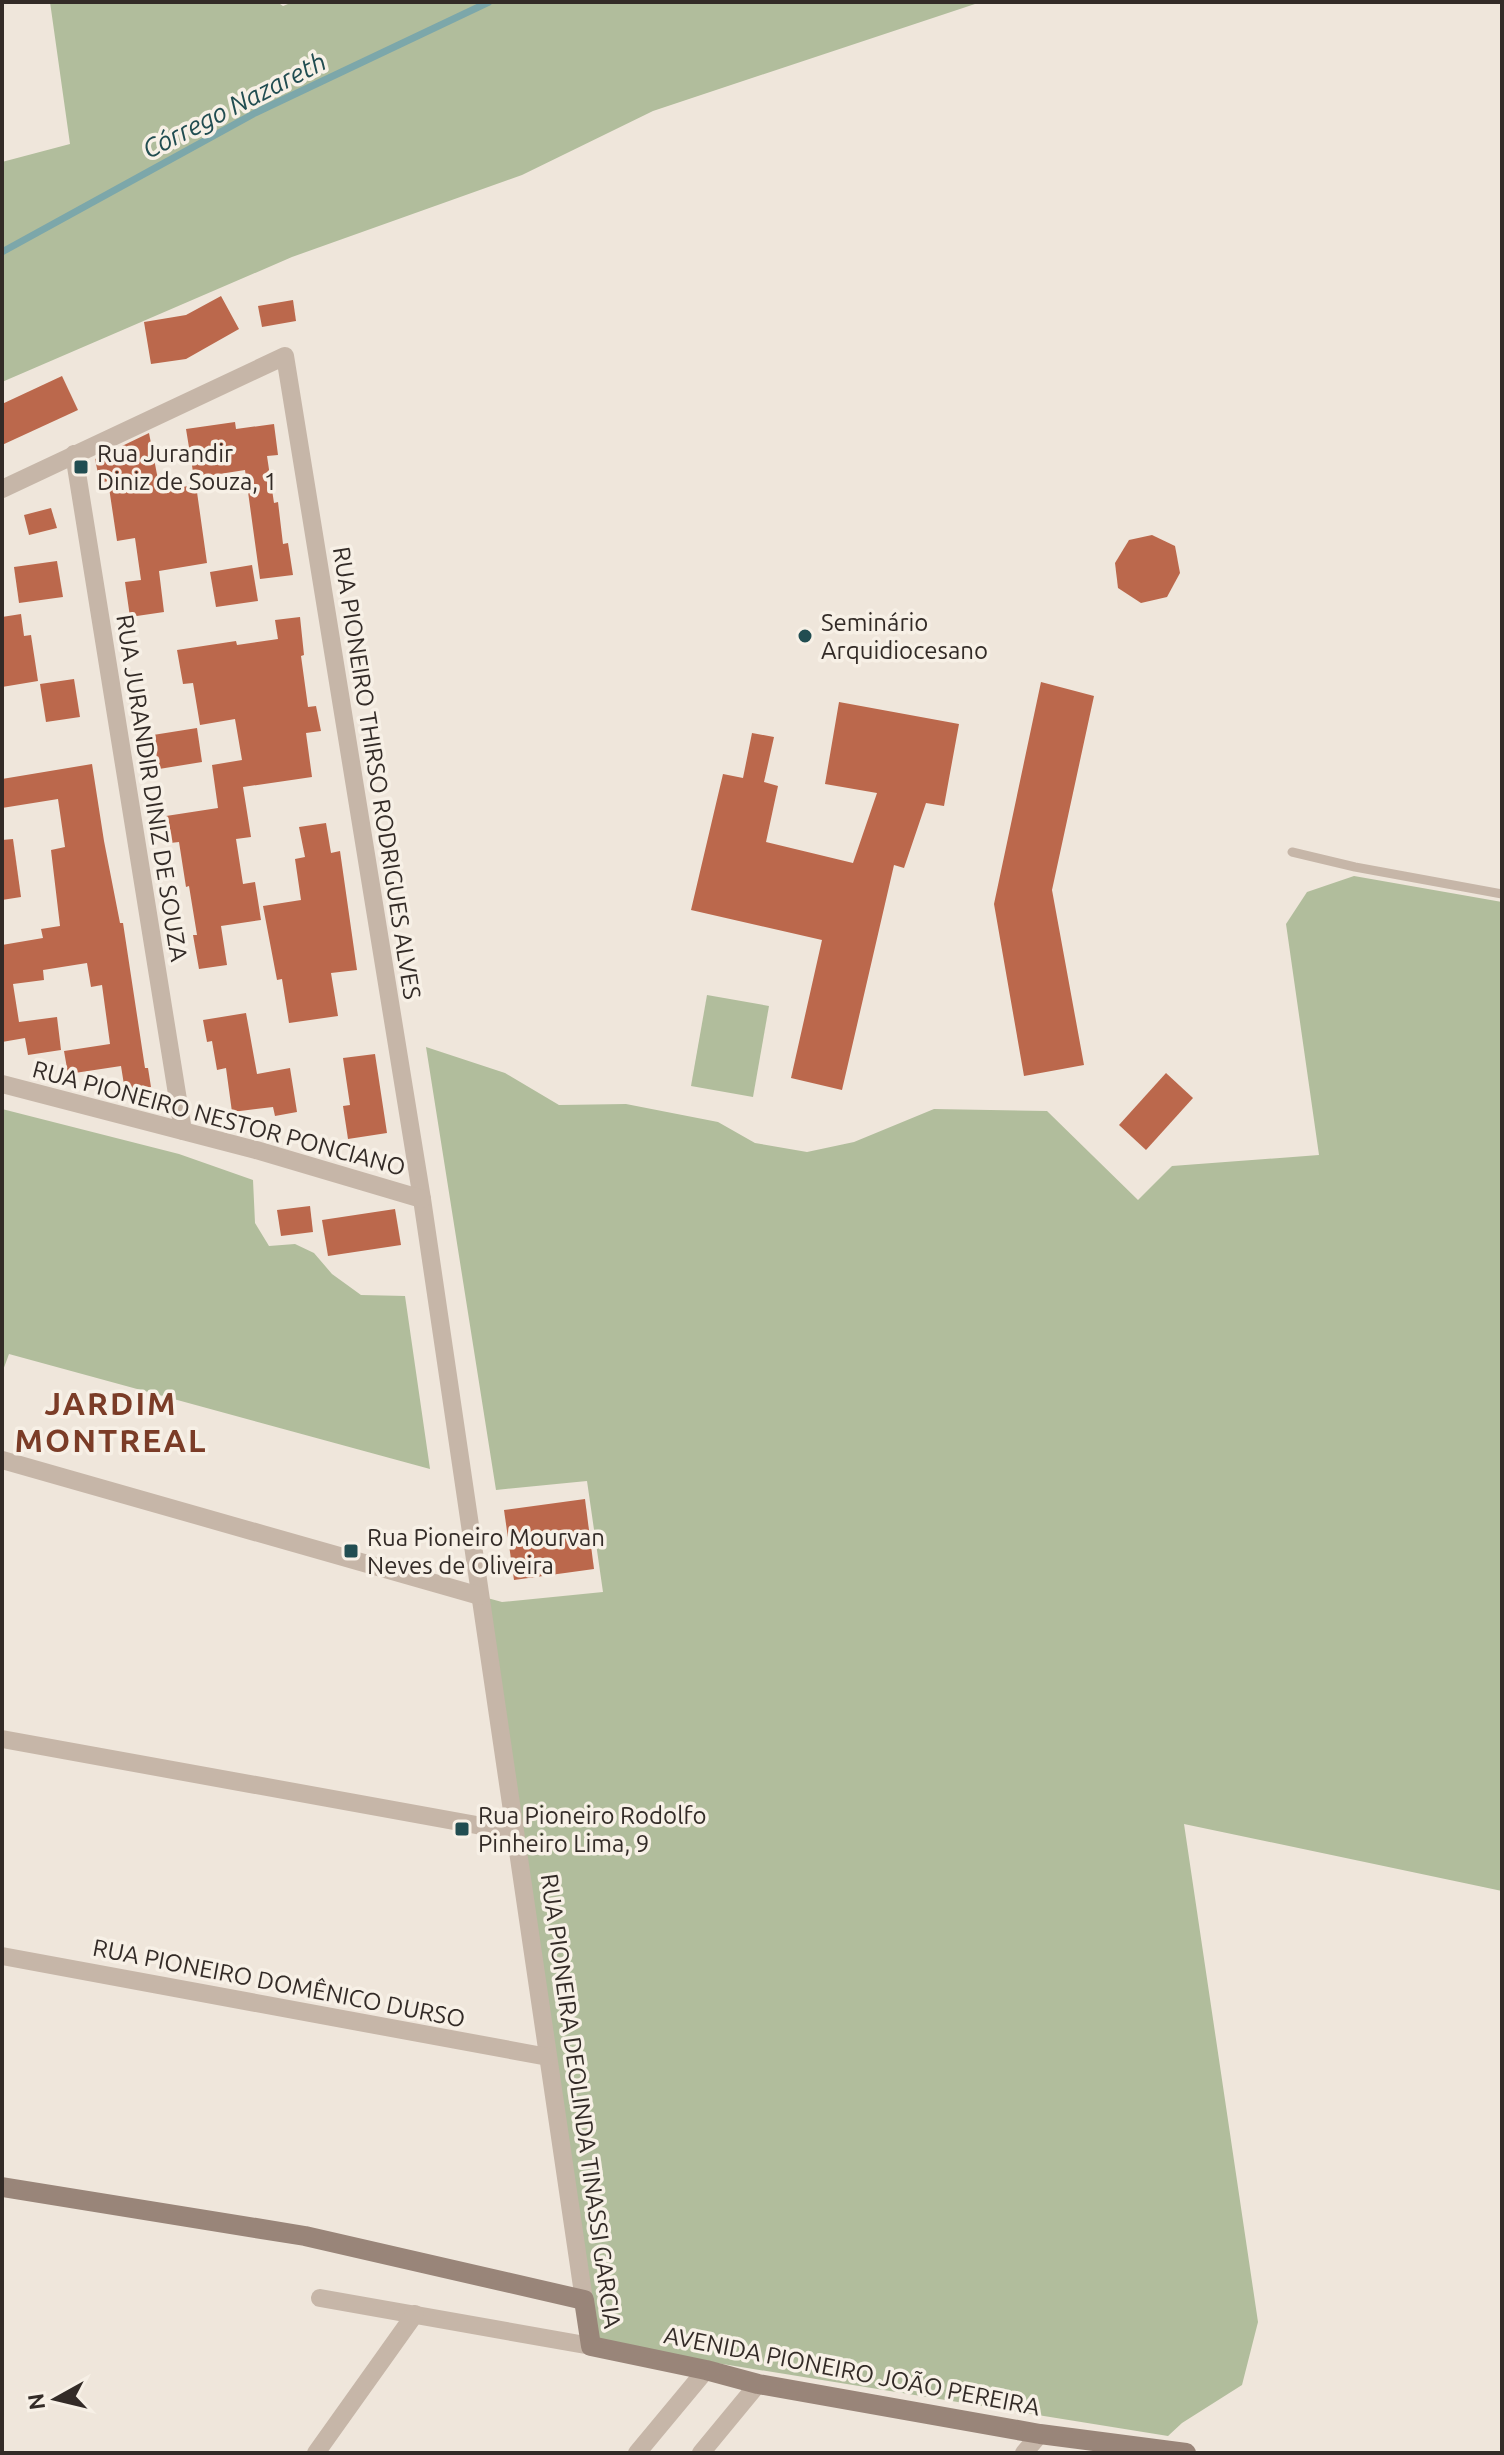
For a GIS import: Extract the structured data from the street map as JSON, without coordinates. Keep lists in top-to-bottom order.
{
  "streets": {
    "street": [
      "RUA PIONEIRO THIRSO RODRIGUES ALVES",
      "RUA JURANDIR DINIZ DE SOUZA",
      "RUA PIONEIRO NESTOR PONCIANO",
      "RUA PIONEIRO DOMÊNICO DURSO",
      "RUA PIONEIRA DEOLINDA TINASSI GARCIA",
      "AVENIDA PIONEIRO JOÃO PEREIRA"
    ]
  },
  "crossings": [
    ["RUA PIONEIRO THIRSO RODRIGUES ALVES", "RUA JURANDIR DINIZ DE SOUZA"],
    ["RUA PIONEIRO THIRSO RODRIGUES ALVES", "RUA PIONEIRO NESTOR PONCIANO"],
    ["RUA PIONEIRO THIRSO RODRIGUES ALVES", "RUA PIONEIRA DEOLINDA TINASSI GARCIA"],
    ["RUA JURANDIR DINIZ DE SOUZA", "RUA PIONEIRO NESTOR PONCIANO"],
    ["RUA PIONEIRO NESTOR PONCIANO", "RUA PIONEIRA DEOLINDA TINASSI GARCIA"],
    ["RUA PIONEIRO DOMÊNICO DURSO", "RUA PIONEIRA DEOLINDA TINASSI GARCIA"],
    ["RUA PIONEIRA DEOLINDA TINASSI GARCIA", "AVENIDA PIONEIRO JOÃO PEREIRA"]
  ],
  "districts": ["JARDIM MONTREAL"],
  "water": ["Córrego Nazareth"],
  "places": {
    "transit": ["Rua Jurandir Diniz de Souza, 1", "Rua Pioneiro Mourvan Neves de Oliveira", "Rua Pioneiro Rodolfo Pinheiro Lima, 9"],
    "other": ["Seminário Arquidiocesano"]
  },
  "north": "left"
}
